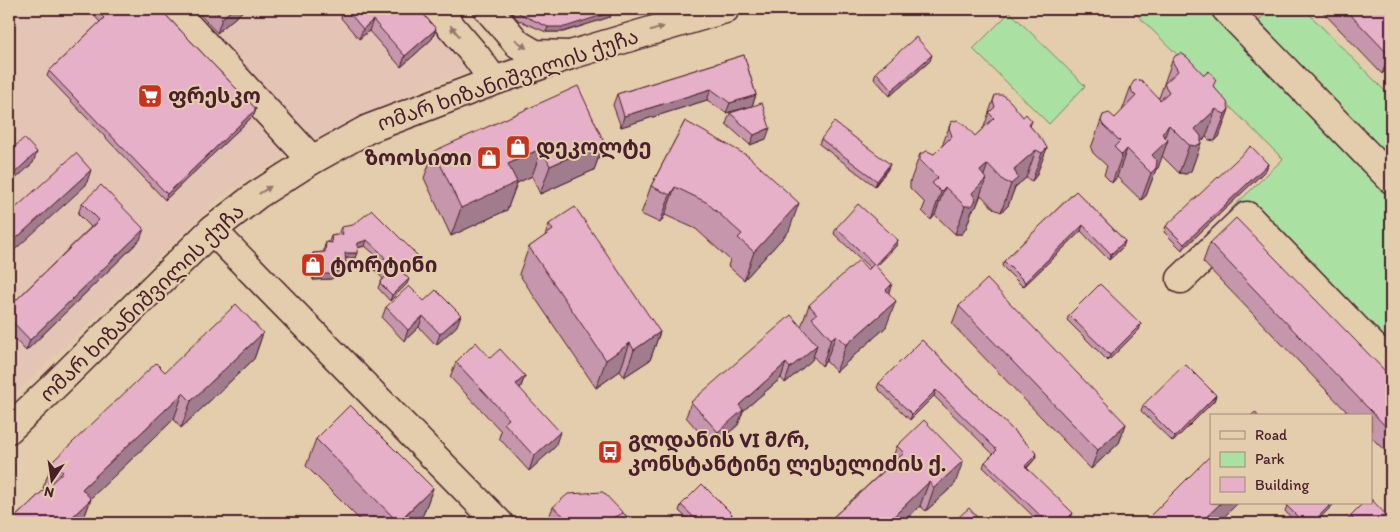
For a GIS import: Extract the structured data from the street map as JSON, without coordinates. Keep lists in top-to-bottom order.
{
  "streets": {
    "street": ["ომარ ხიზანიშვილის ქუჩა"]
  },
  "places": {
    "supermarket": ["ფრესკო"],
    "shop": ["დეკოლტე", "ზოოსითი", "ტორტინი"],
    "bus stop": ["გლდანის VI მ/რ, კონსტანტინე ლესელიძის ქ."]
  },
  "legend": ["Road", "Park", "Building"],
  "north": "bottom"
}
